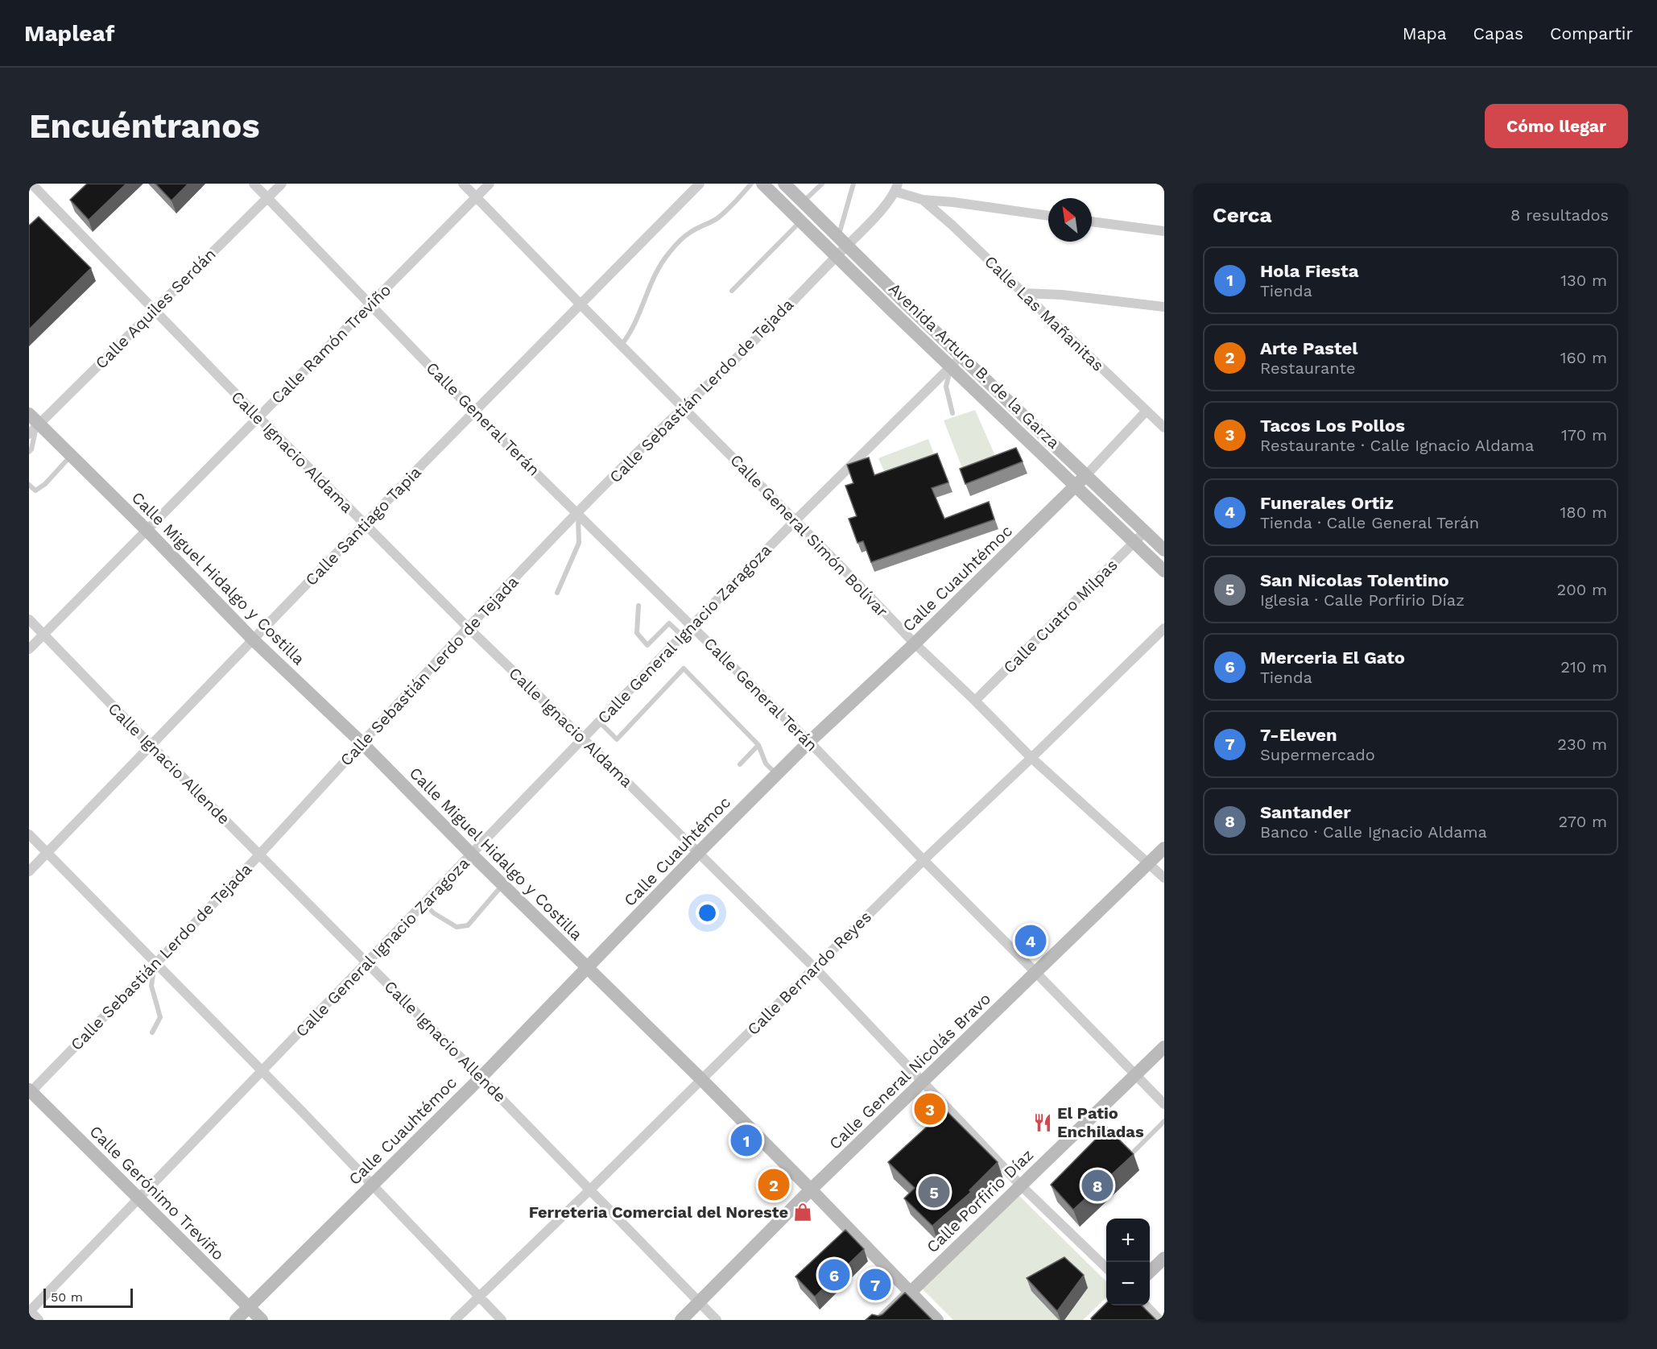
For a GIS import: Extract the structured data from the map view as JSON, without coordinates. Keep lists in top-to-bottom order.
{
  "streets": {
    "street": [
      "Calle Aquiles Serdán",
      "Calle Las Mañanitas",
      "Calle Ramón Treviño",
      "Avenida Arturo B. de la Garza",
      "Calle Sebastián Lerdo de Tejada",
      "Calle General Terán",
      "Calle Ignacio Aldama",
      "Calle Santiago Tapia",
      "Calle General Simón Bolívar",
      "Calle Miguel Hidalgo y Costilla",
      "Calle Cuauhtémoc",
      "Calle Cuatro Milpas",
      "Calle General Ignacio Zaragoza",
      "Calle Ignacio Allende",
      "Calle Bernardo Reyes",
      "Calle General Nicolás Bravo",
      "Calle Gerónimo Treviño",
      "Calle Porfirio Díaz"
    ]
  },
  "crossings": [
    ["Calle Aquiles Serdán", "Calle General Terán"],
    ["Calle Aquiles Serdán", "Calle Ignacio Aldama"],
    ["Calle Aquiles Serdán", "Calle Miguel Hidalgo y Costilla"],
    ["Calle Las Mañanitas", "Calle Cuauhtémoc"],
    ["Calle Ramón Treviño", "Calle General Terán"],
    ["Calle Ramón Treviño", "Calle Ignacio Aldama"],
    ["Calle Ramón Treviño", "Calle General Simón Bolívar"],
    ["Calle Ramón Treviño", "Calle Miguel Hidalgo y Costilla"],
    ["Calle Ramón Treviño", "Calle Ignacio Allende"],
    ["Avenida Arturo B. de la Garza", "Calle Sebastián Lerdo de Tejada"],
    ["Avenida Arturo B. de la Garza", "Calle Cuauhtémoc"],
    ["Avenida Arturo B. de la Garza", "Calle Cuatro Milpas"],
    ["Avenida Arturo B. de la Garza", "Calle General Ignacio Zaragoza"],
    ["Calle Sebastián Lerdo de Tejada", "Calle General Terán"],
    ["Calle Sebastián Lerdo de Tejada", "Calle Ignacio Aldama"],
    ["Calle Sebastián Lerdo de Tejada", "Calle General Simón Bolívar"],
    ["Calle Sebastián Lerdo de Tejada", "Calle Miguel Hidalgo y Costilla"],
    ["Calle Sebastián Lerdo de Tejada", "Calle Ignacio Allende"],
    ["Calle Sebastián Lerdo de Tejada", "Calle Gerónimo Treviño"],
    ["Calle General Terán", "Calle Santiago Tapia"],
    ["Calle General Terán", "Calle Cuauhtémoc"],
    ["Calle General Terán", "Calle General Ignacio Zaragoza"],
    ["Calle General Terán", "Calle Bernardo Reyes"],
    ["Calle General Terán", "Calle General Nicolás Bravo"],
    ["Calle General Terán", "Calle Porfirio Díaz"],
    ["Calle Ignacio Aldama", "Calle Santiago Tapia"],
    ["Calle Ignacio Aldama", "Calle Cuauhtémoc"],
    ["Calle Ignacio Aldama", "Calle General Ignacio Zaragoza"],
    ["Calle Ignacio Aldama", "Calle Bernardo Reyes"],
    ["Calle Ignacio Aldama", "Calle General Nicolás Bravo"],
    ["Calle Ignacio Aldama", "Calle Porfirio Díaz"],
    ["Calle Santiago Tapia", "Calle General Simón Bolívar"],
    ["Calle Santiago Tapia", "Calle Miguel Hidalgo y Costilla"],
    ["Calle Santiago Tapia", "Calle Ignacio Allende"],
    ["Calle General Simón Bolívar", "Calle Cuauhtémoc"],
    ["Calle General Simón Bolívar", "Calle Cuatro Milpas"],
    ["Calle General Simón Bolívar", "Calle General Ignacio Zaragoza"],
    ["Calle General Simón Bolívar", "Calle Bernardo Reyes"],
    ["Calle General Simón Bolívar", "Calle General Nicolás Bravo"],
    ["Calle Miguel Hidalgo y Costilla", "Calle Cuauhtémoc"],
    ["Calle Miguel Hidalgo y Costilla", "Calle General Ignacio Zaragoza"],
    ["Calle Miguel Hidalgo y Costilla", "Calle Bernardo Reyes"],
    ["Calle Miguel Hidalgo y Costilla", "Calle General Nicolás Bravo"],
    ["Calle Miguel Hidalgo y Costilla", "Calle Porfirio Díaz"],
    ["Calle Cuauhtémoc", "Calle Ignacio Allende"],
    ["Calle Cuauhtémoc", "Calle Gerónimo Treviño"],
    ["Calle General Ignacio Zaragoza", "Calle Ignacio Allende"],
    ["Calle General Ignacio Zaragoza", "Calle Gerónimo Treviño"],
    ["Calle Ignacio Allende", "Calle Bernardo Reyes"],
    ["Calle Ignacio Allende", "Calle General Nicolás Bravo"]
  ],
  "places": {
    "restaurant": ["El Patio Enchiladas"],
    "shop": ["Ferreteria Comercial del Noreste"]
  },
  "scale_bar": "50 m",
  "north": "top left",
  "page": {
    "header": "Mapleaf",
    "nav": ["Mapa", "Capas", "Compartir"],
    "buttons": "Cómo llegar",
    "title": "Encuéntranos",
    "heading": ["Cerca", "8 resultados"],
    "list": [
      {
        "mark": "1",
        "name": "Hola Fiesta",
        "note": "Tienda",
        "value": "130 m"
      },
      {
        "mark": "2",
        "name": "Arte Pastel",
        "note": "Restaurante",
        "value": "160 m"
      },
      {
        "mark": "3",
        "name": "Tacos Los Pollos",
        "note": "Restaurante · Calle Ignacio Aldama",
        "value": "170 m"
      },
      {
        "mark": "4",
        "name": "Funerales Ortiz",
        "note": "Tienda · Calle General Terán",
        "value": "180 m"
      },
      {
        "mark": "5",
        "name": "San Nicolas Tolentino",
        "note": "Iglesia · Calle Porfirio Díaz",
        "value": "200 m"
      },
      {
        "mark": "6",
        "name": "Merceria El Gato",
        "note": "Tienda",
        "value": "210 m"
      },
      {
        "mark": "7",
        "name": "7-Eleven",
        "note": "Supermercado",
        "value": "230 m"
      },
      {
        "mark": "8",
        "name": "Santander",
        "note": "Banco · Calle Ignacio Aldama",
        "value": "270 m"
      }
    ],
    "pins": [
      "4",
      "3",
      "1",
      "2",
      "8",
      "5",
      "6",
      "7"
    ],
    "map_buttons": ["+", "−"],
    "scale": "50 m"
  }
}
